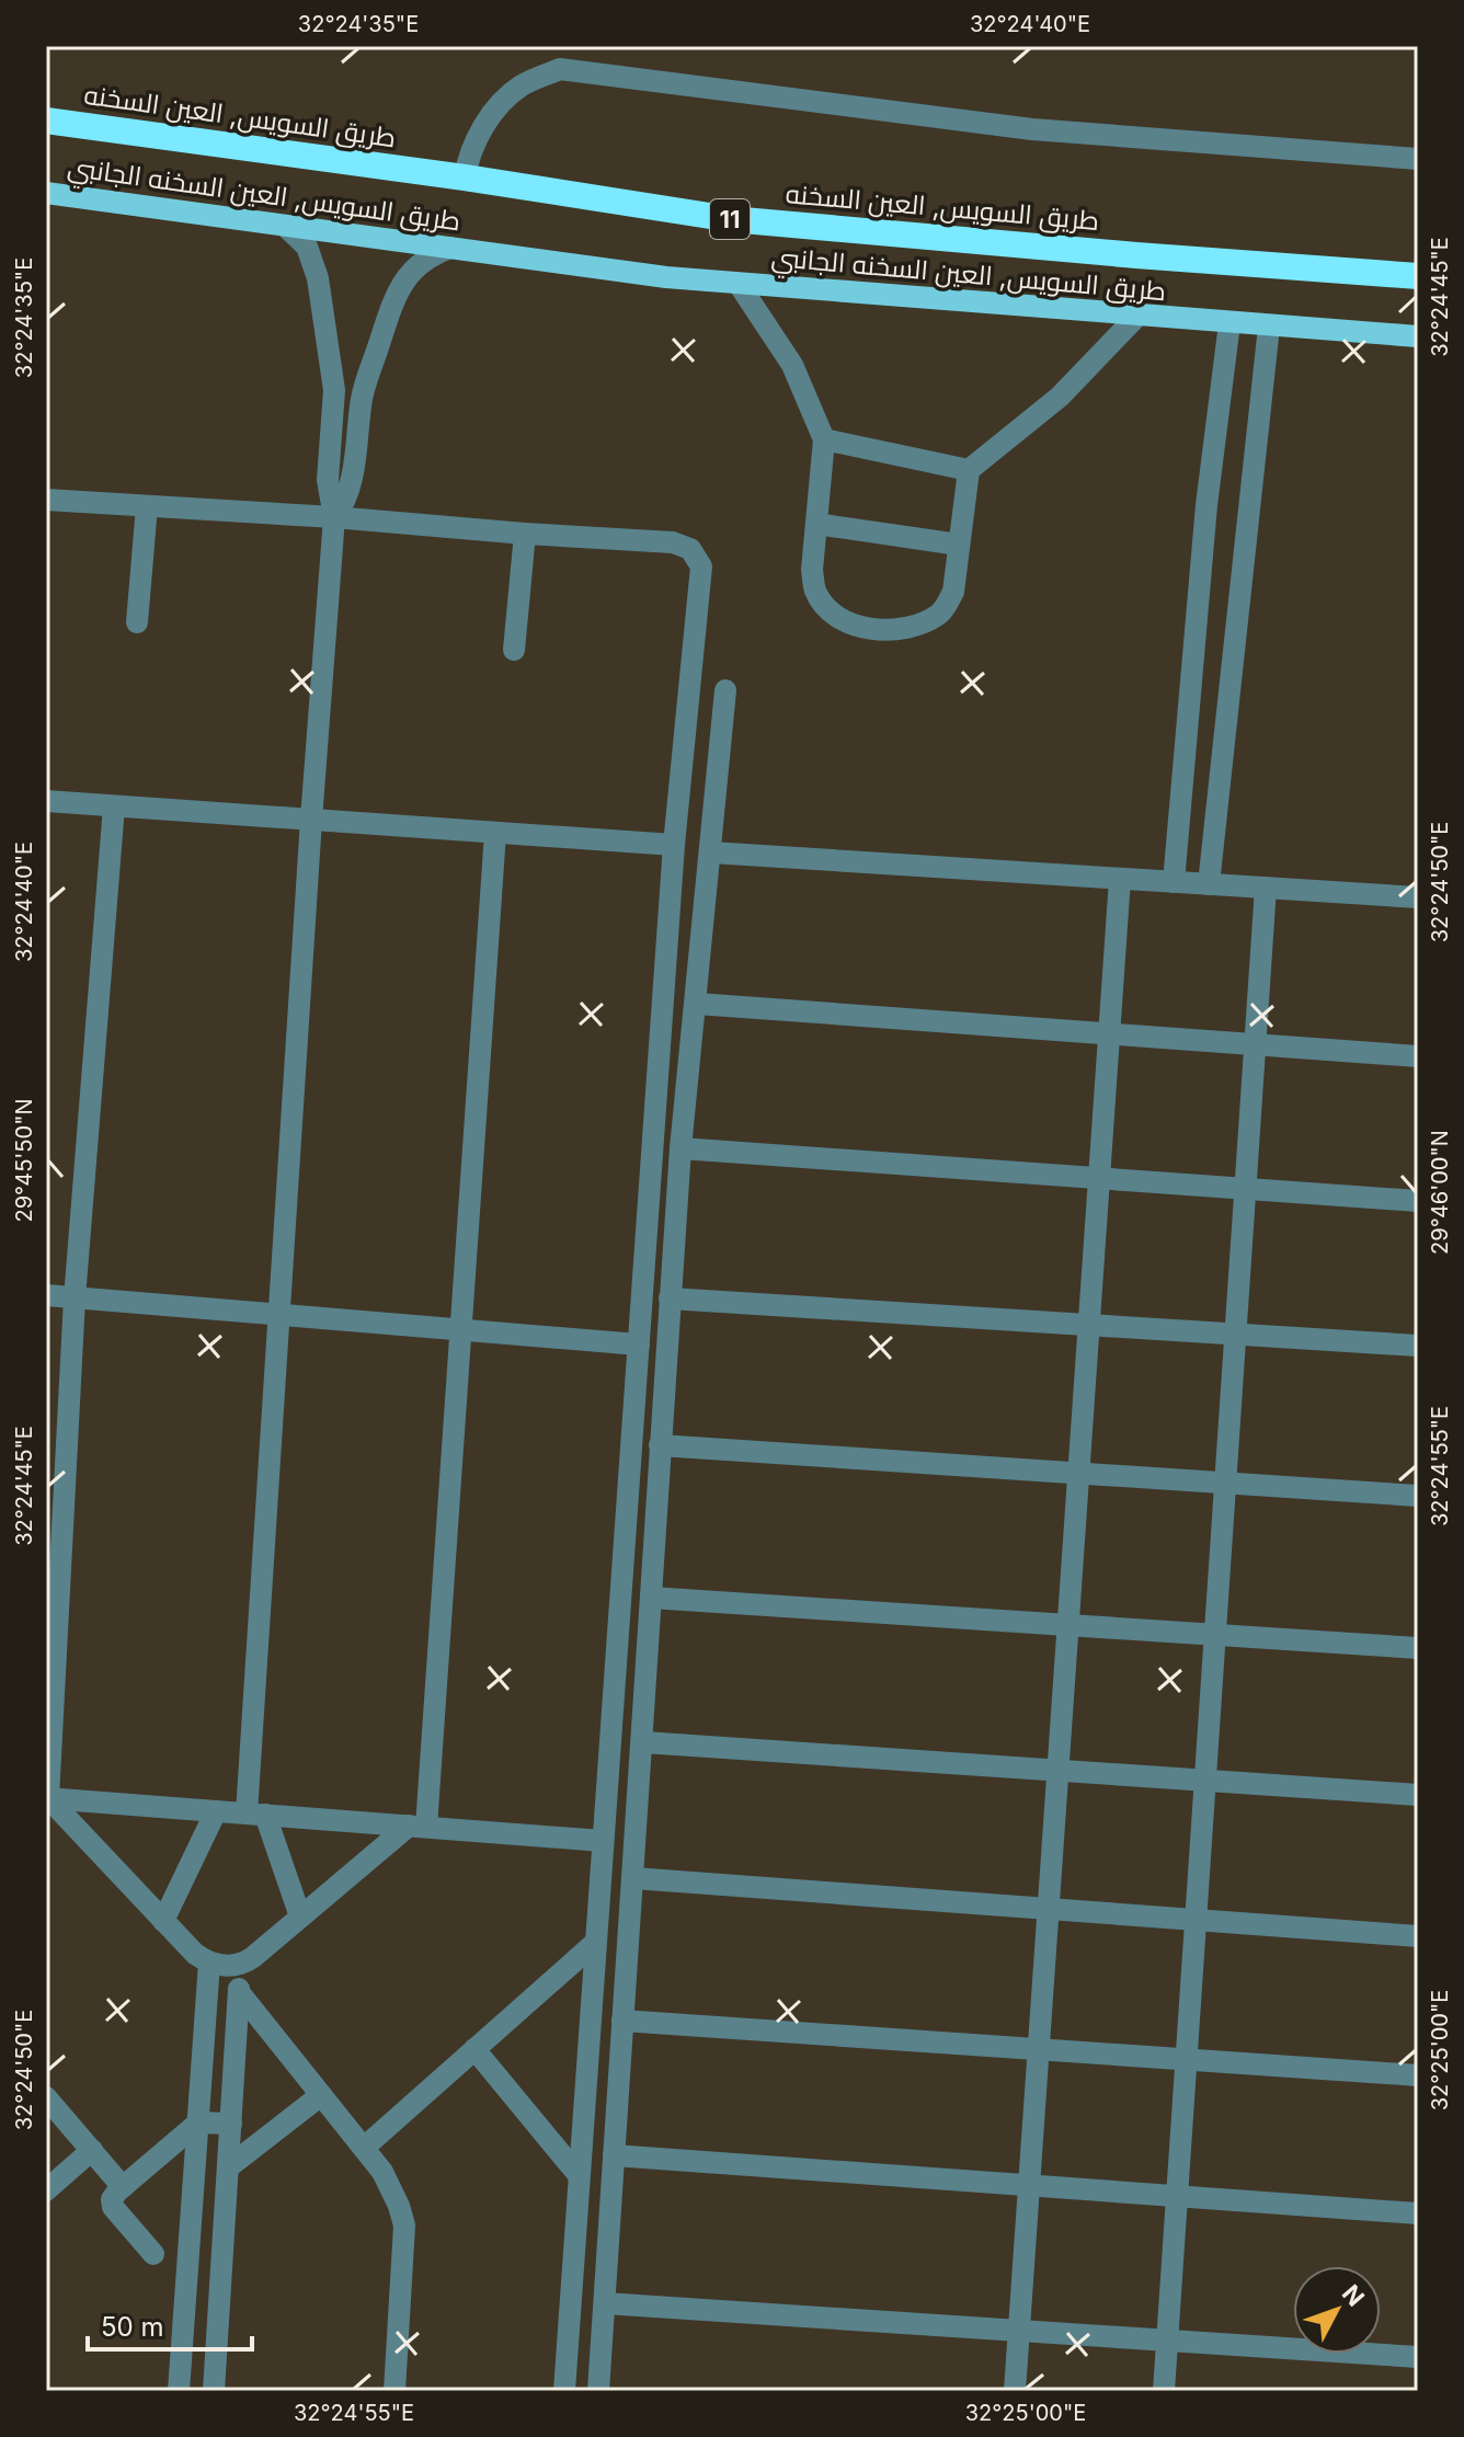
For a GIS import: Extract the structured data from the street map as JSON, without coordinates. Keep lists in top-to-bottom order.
{
  "streets": {
    "highway": ["طريق السويس, العين السخنه", "11"],
    "main road": ["طريق السويس, العين السخنه الجانبي"]
  },
  "scale_bar": "50 m",
  "north": "top right",
  "coordinates": [
    "32°24'35\"E",
    "32°24'40\"E",
    "32°24'45\"E",
    "32°24'50\"E",
    "29°45'50\"N",
    "29°46'00\"N",
    "32°24'55\"E",
    "32°25'00\"E"
  ]
}
